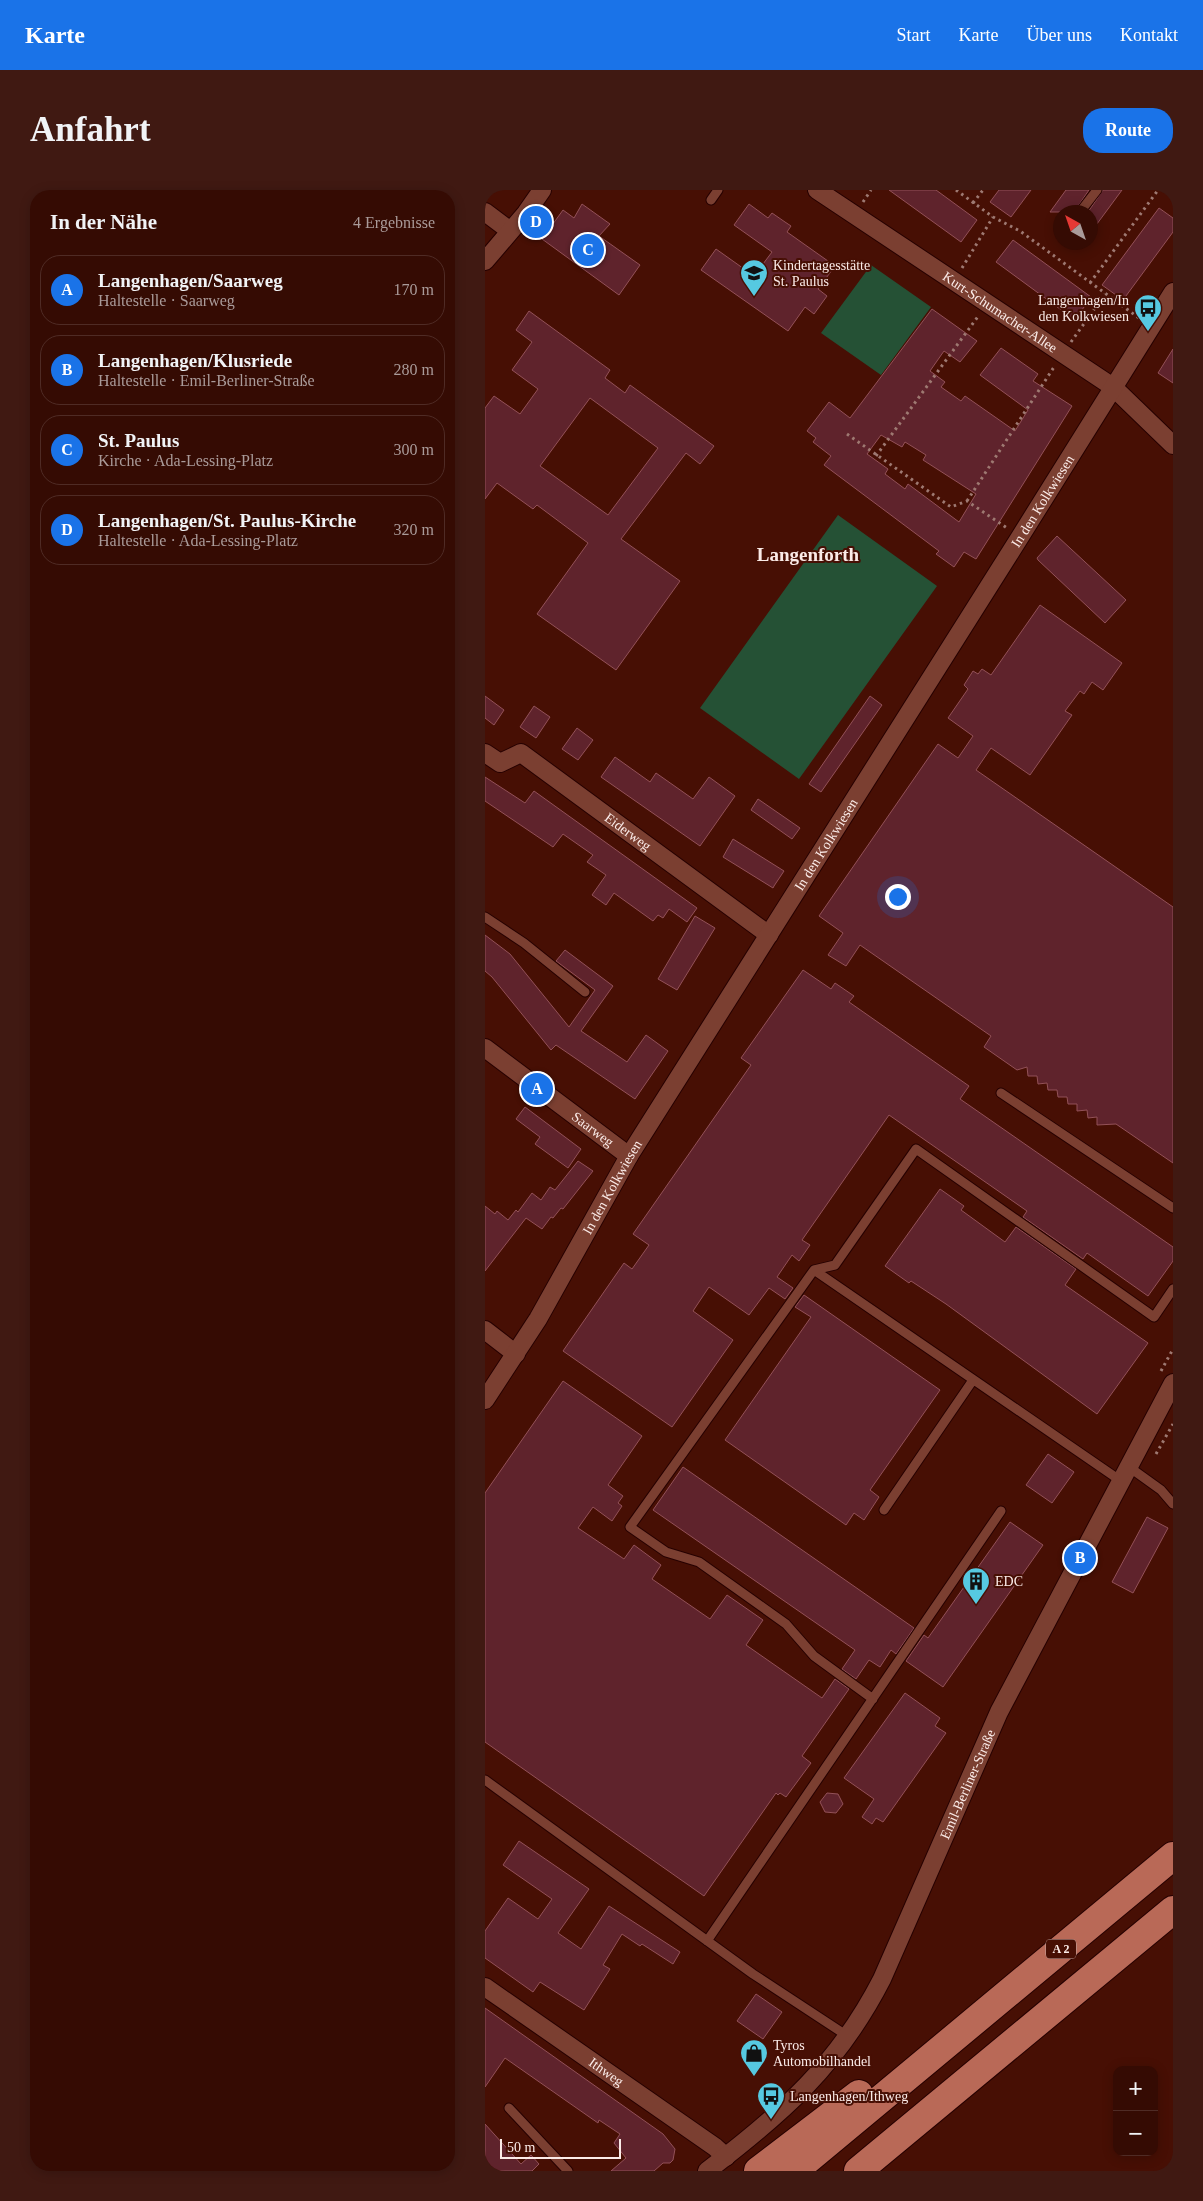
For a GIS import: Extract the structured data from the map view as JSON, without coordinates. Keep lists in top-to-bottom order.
{
  "streets": {
    "highway": ["A 2"],
    "street": [
      "Kurt-Schumacher-Allee",
      "In den Kolkwiesen",
      "Eiderweg",
      "Saarweg",
      "Emil-Berliner-Straße",
      "Ithweg"
    ]
  },
  "crossings": [
    ["Kurt-Schumacher-Allee", "In den Kolkwiesen"],
    ["In den Kolkwiesen", "Eiderweg"],
    ["In den Kolkwiesen", "Saarweg"],
    ["Emil-Berliner-Straße", "Ithweg"]
  ],
  "districts": ["Langenforth"],
  "places": {
    "school or university": ["Kindertagesstätte St. Paulus"],
    "bus stop": ["Langenhagen/In den Kolkwiesen", "Langenhagen/Ithweg"],
    "building": ["EDC"],
    "shop": ["Tyros Automobilhandel"]
  },
  "scale_bar": "50 m",
  "north": "top left",
  "page": {
    "header": "Karte",
    "nav": [
      "Start",
      "Karte",
      "Über uns",
      "Kontakt"
    ],
    "buttons": "Route",
    "title": "Anfahrt",
    "heading": ["In der Nähe", "4 Ergebnisse"],
    "pins": [
      "D",
      "C",
      "A",
      "B"
    ],
    "list": [
      {
        "mark": "A",
        "name": "Langenhagen/Saarweg",
        "note": "Haltestelle · Saarweg",
        "value": "170 m"
      },
      {
        "mark": "B",
        "name": "Langenhagen/Klusriede",
        "note": "Haltestelle · Emil-Berliner-Straße",
        "value": "280 m"
      },
      {
        "mark": "C",
        "name": "St. Paulus",
        "note": "Kirche · Ada-Lessing-Platz",
        "value": "300 m"
      },
      {
        "mark": "D",
        "name": "Langenhagen/St. Paulus-Kirche",
        "note": "Haltestelle · Ada-Lessing-Platz",
        "value": "320 m"
      }
    ],
    "map_buttons": ["+", "−"],
    "scale": "50 m"
  }
}
